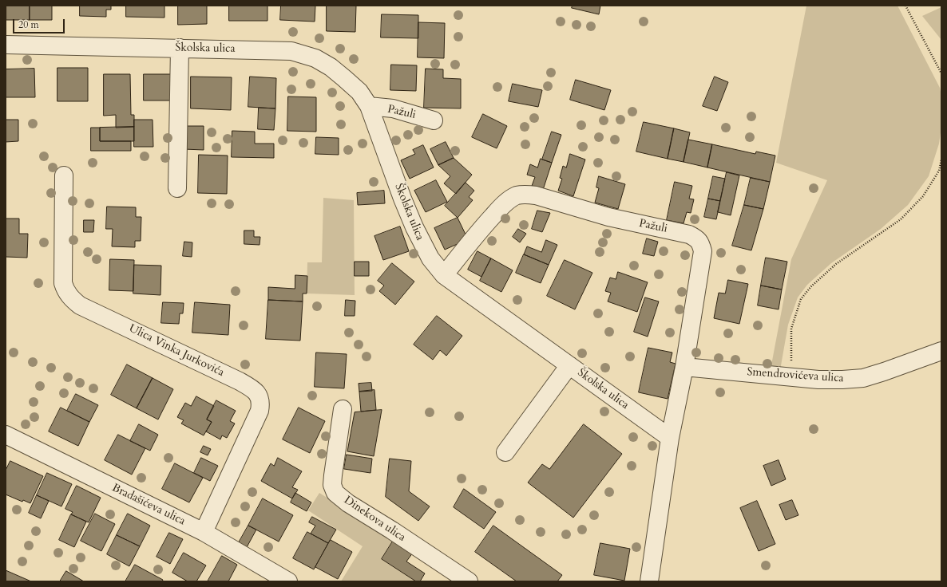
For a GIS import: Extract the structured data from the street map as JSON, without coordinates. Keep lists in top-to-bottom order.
{
  "streets": {
    "street": [
      "Školska ulica",
      "Pažuli",
      "Ulica Vinka Jurkovića",
      "Smendrovićeva ulica",
      "Bradašićeva ulica",
      "Dinekova ulica"
    ]
  },
  "crossings": [
    ["Školska ulica", "Pažuli"],
    ["Pažuli", "Smendrovićeva ulica"],
    ["Ulica Vinka Jurkovića", "Bradašićeva ulica"]
  ],
  "scale_bar": "20 m"
}
